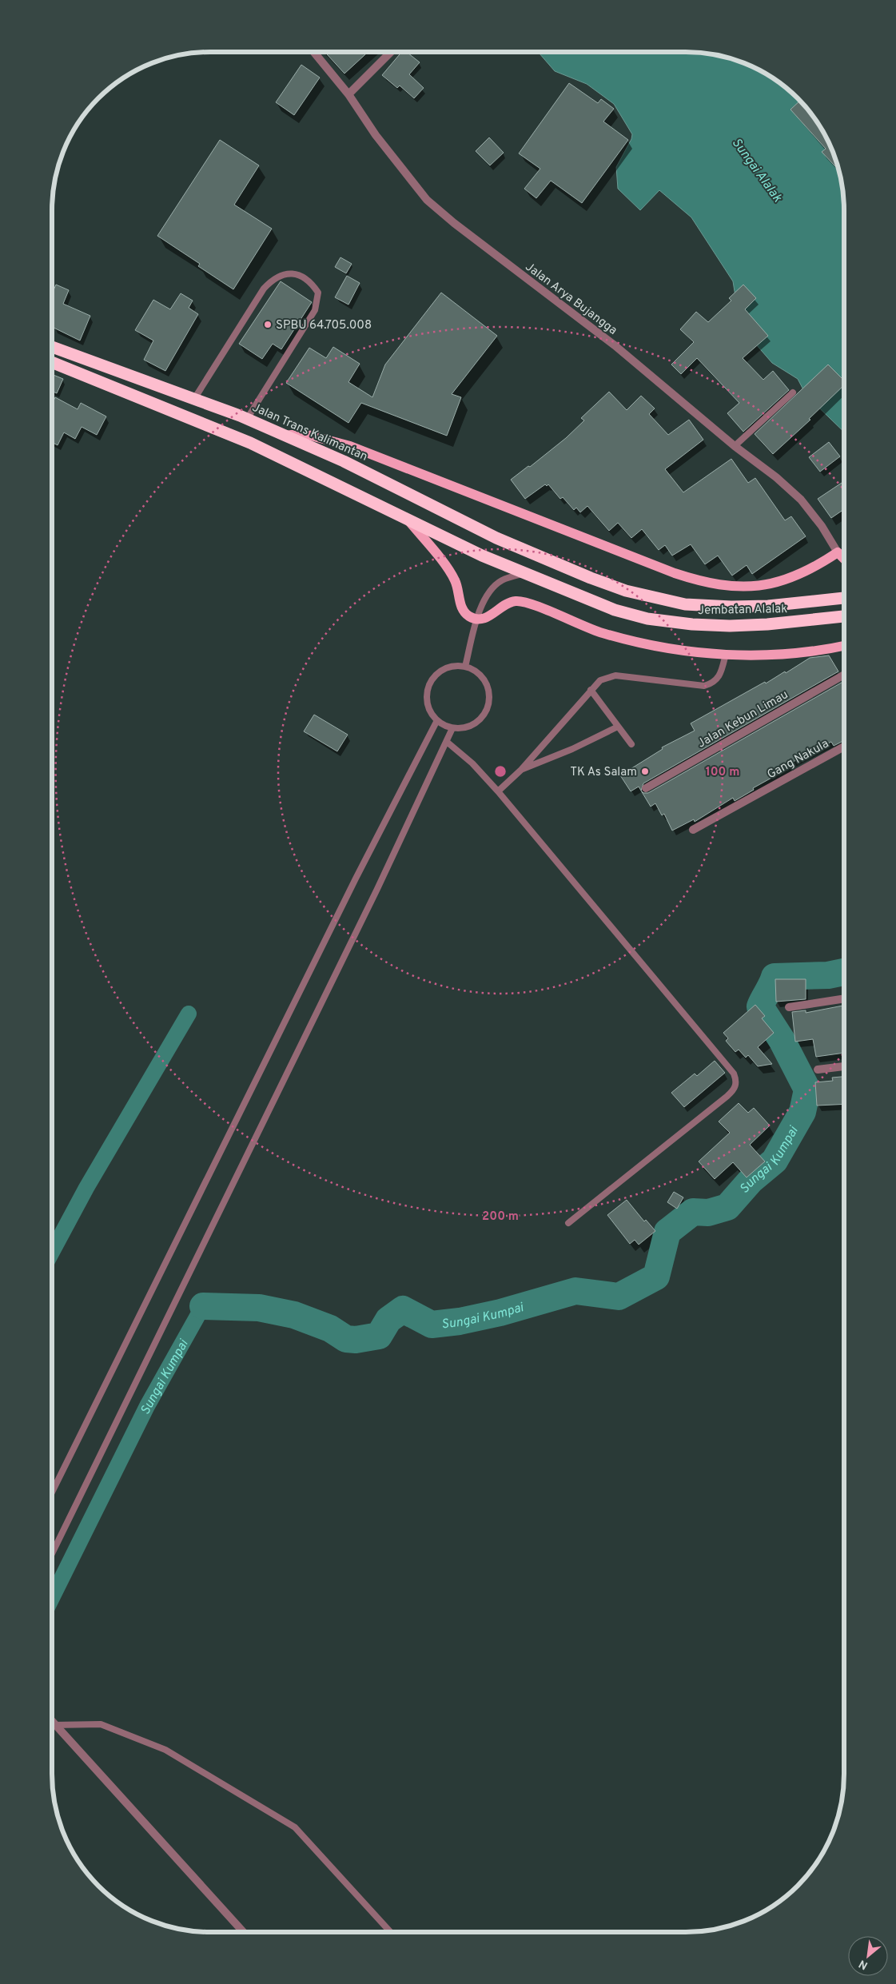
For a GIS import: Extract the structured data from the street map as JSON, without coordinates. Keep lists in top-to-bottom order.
{
  "streets": {
    "highway": ["Jalan Trans Kalimantan", "Jembatan Alalak"],
    "street": ["Jalan Arya Bujangga", "Jalan Kebun Limau", "Gang Nakula"]
  },
  "crossings": [
    ["Jalan Trans Kalimantan", "Jembatan Alalak"]
  ],
  "water": ["Sungai Alalak", "Sungai Kumpai"],
  "places": ["SPBU 64.705.008", "TK As Salam"],
  "north": "bottom left",
  "rings": ["100 m", "200 m"]
}
